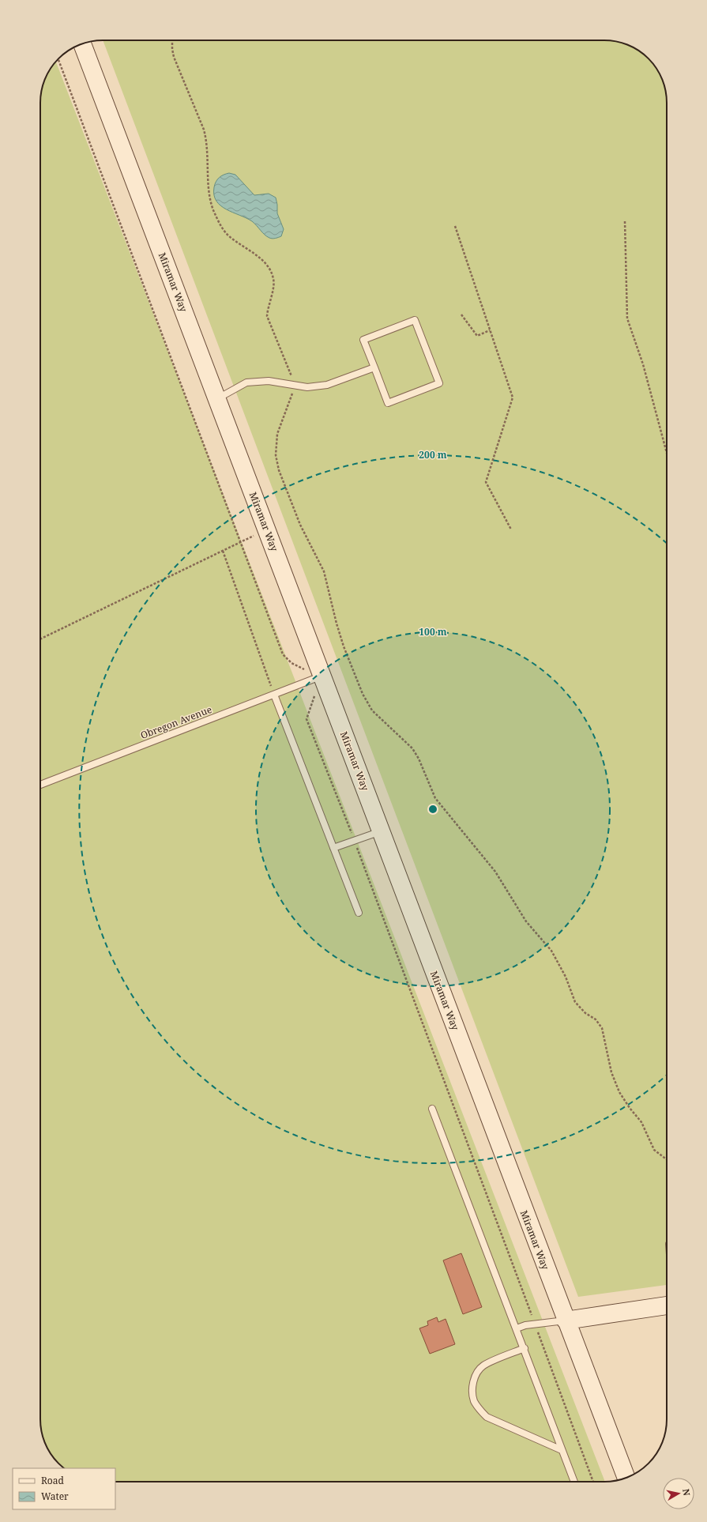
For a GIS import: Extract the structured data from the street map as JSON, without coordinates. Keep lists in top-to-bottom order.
{
  "streets": {
    "street": ["Miramar Way"],
    "lane": ["Obregon Avenue"]
  },
  "crossings": [
    ["Miramar Way", "Obregon Avenue"]
  ],
  "legend": ["Road", "Water"],
  "north": "right",
  "rings": ["200 m", "100 m"]
}
